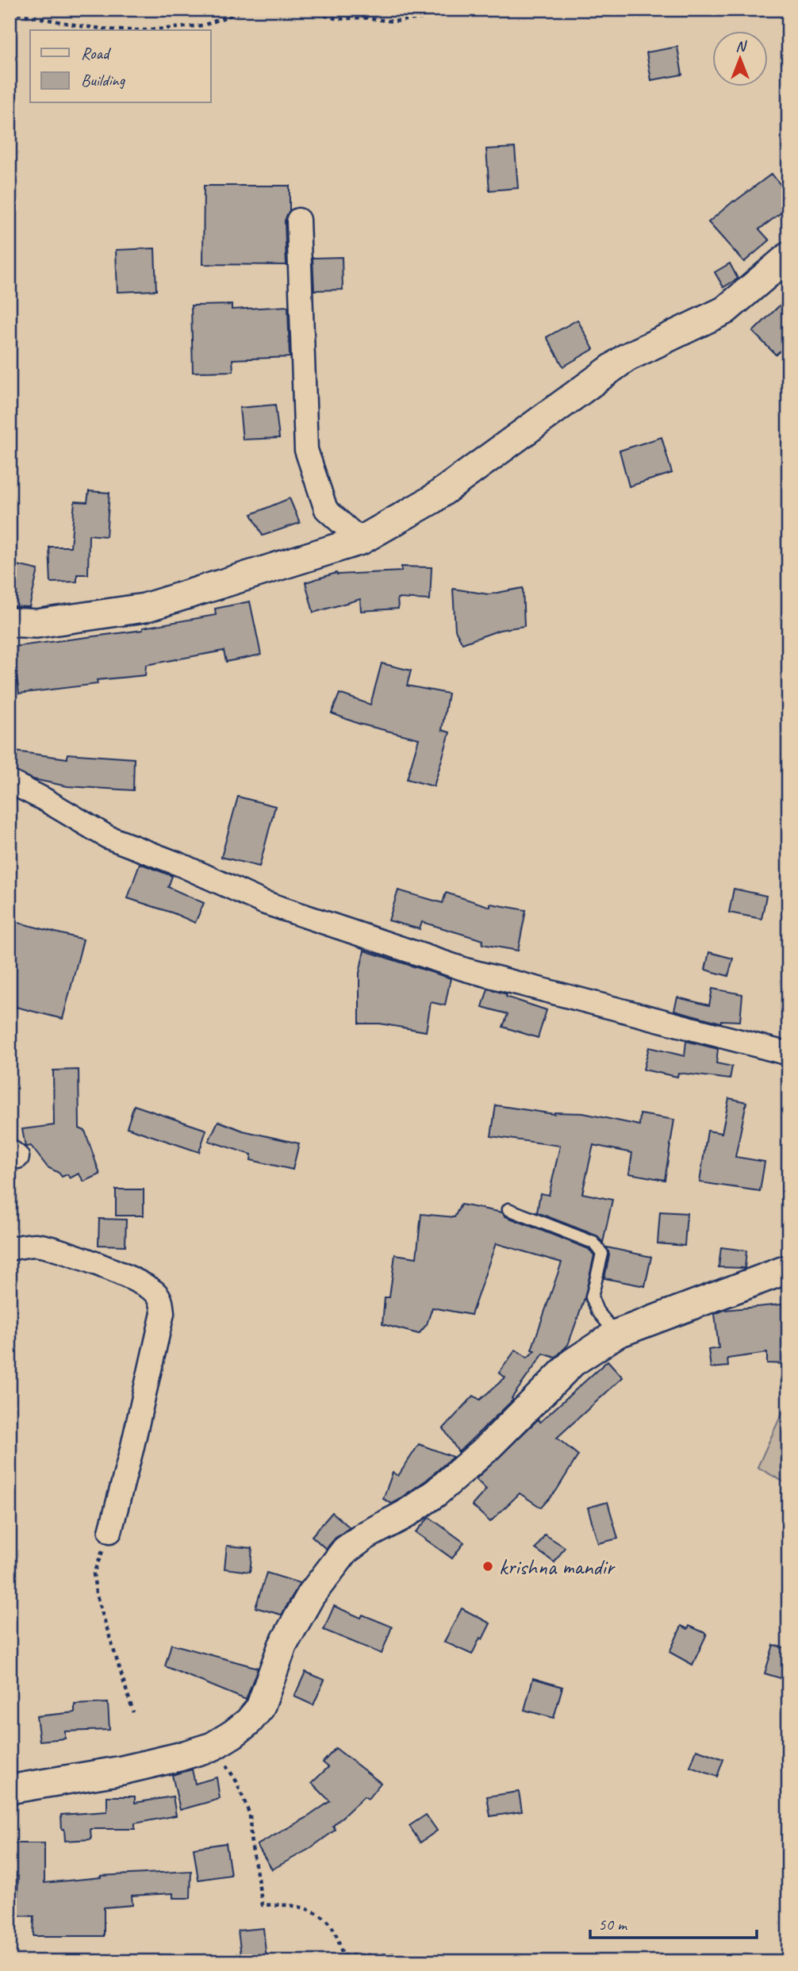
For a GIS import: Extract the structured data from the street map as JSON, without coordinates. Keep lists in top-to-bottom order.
{
  "places": ["krishna mandir"],
  "legend": ["Road", "Building"],
  "scale_bar": "50 m",
  "north": "top"
}
